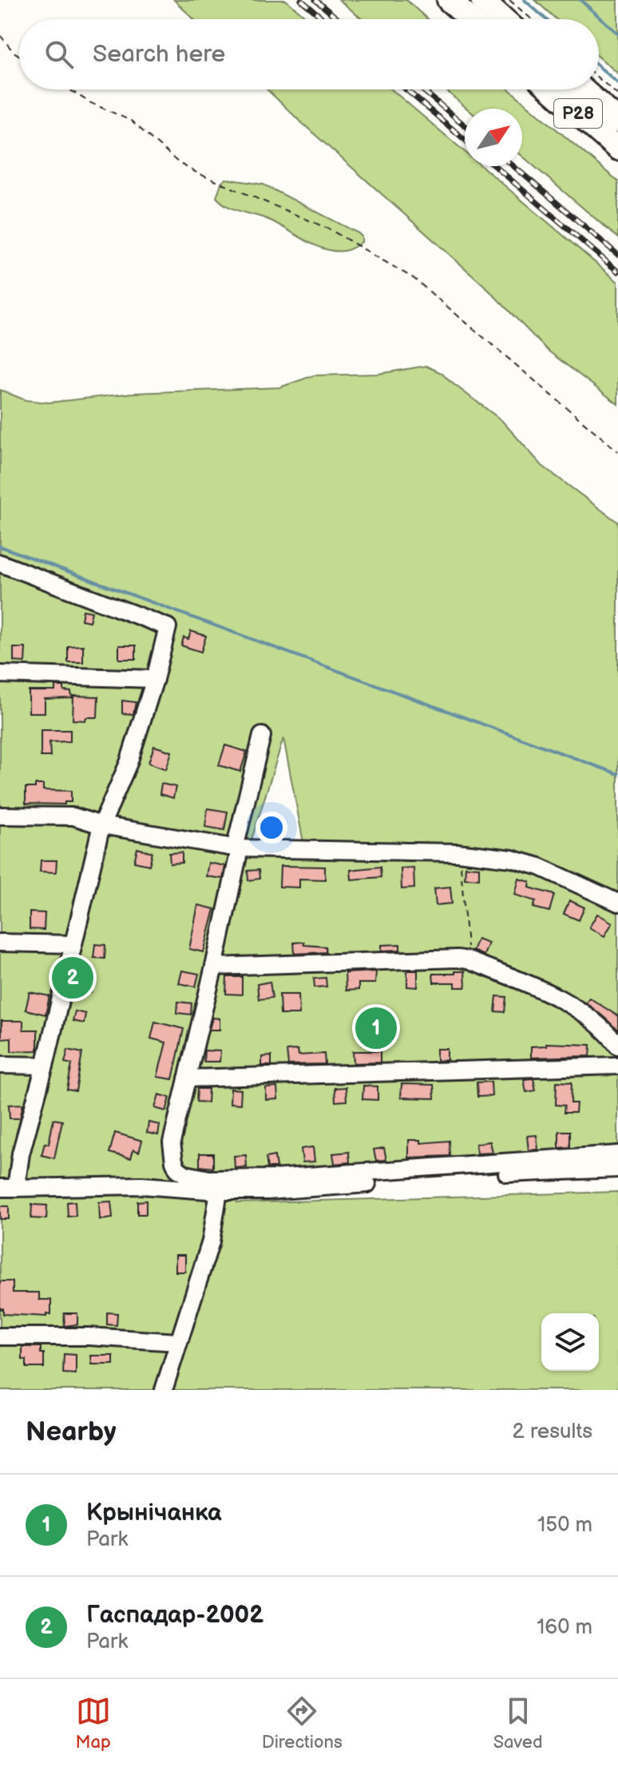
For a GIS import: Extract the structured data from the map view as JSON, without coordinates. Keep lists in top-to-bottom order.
{
  "streets": {
    "highway": ["Р28"]
  },
  "north": "top right",
  "page": {
    "search": "Search here",
    "pins": ["2", "1"],
    "heading": ["Nearby", "2 results"],
    "list": [
      {
        "mark": "1",
        "name": "Крынічанка",
        "note": "Park",
        "value": "150 m"
      },
      {
        "mark": "2",
        "name": "Гаспадар-2002",
        "note": "Park",
        "value": "160 m"
      }
    ],
    "nav": ["Map", "Directions", "Saved"]
  }
}
